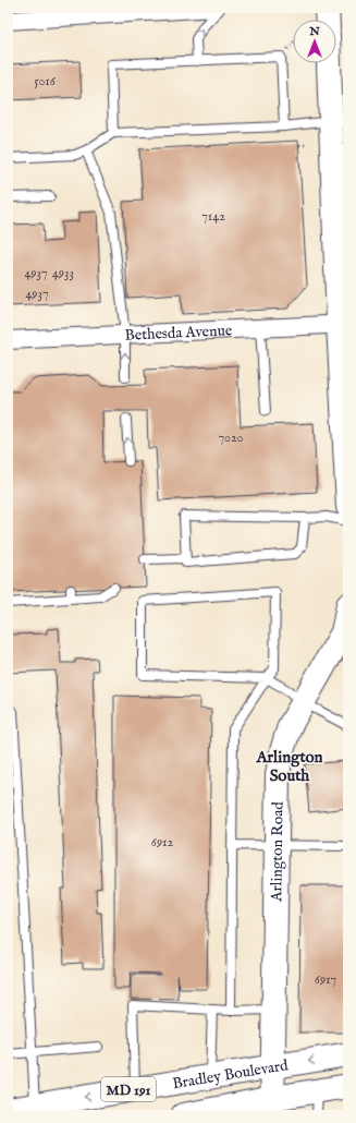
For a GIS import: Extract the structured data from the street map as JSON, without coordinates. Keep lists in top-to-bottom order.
{
  "streets": {
    "main road": ["Arlington Road", "Bradley Boulevard", "MD 191"],
    "street": ["Bethesda Avenue"]
  },
  "crossings": [
    ["Arlington Road", "Bradley Boulevard"]
  ],
  "districts": ["Arlington South"],
  "house_numbers": [
    "5016",
    "7142",
    "4937",
    "4933",
    "4937",
    "7020",
    "6912",
    "6917"
  ],
  "north": "top"
}
